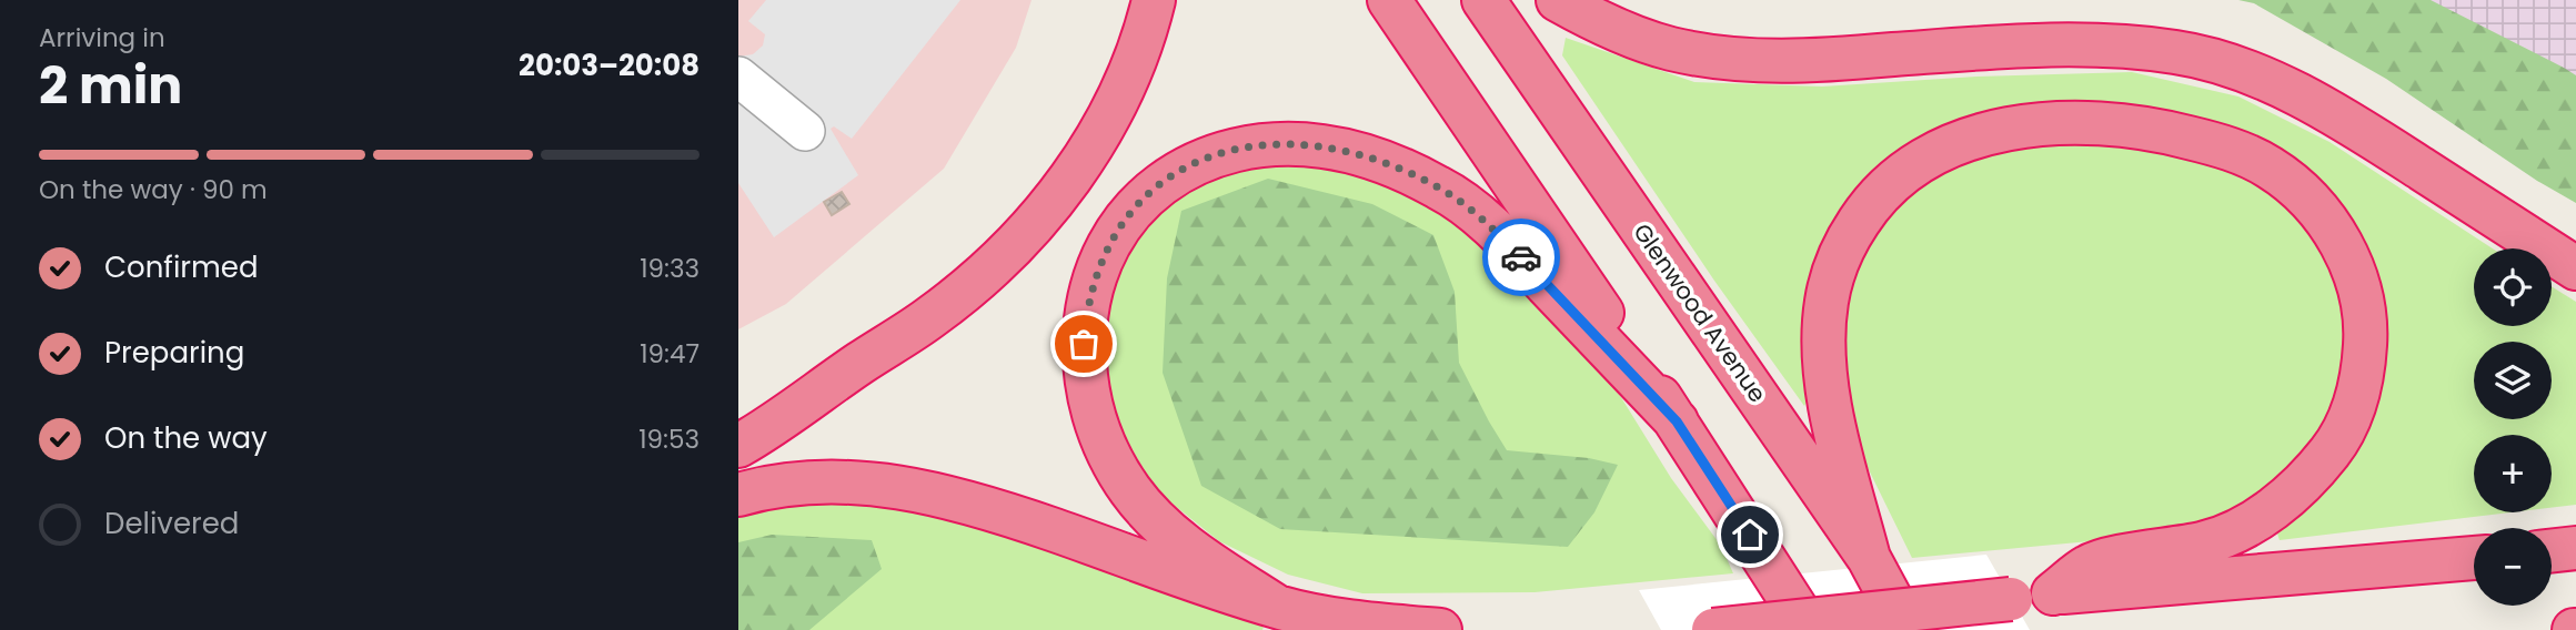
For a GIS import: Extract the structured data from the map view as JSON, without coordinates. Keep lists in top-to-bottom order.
{
  "streets": {
    "highway": ["Glenwood Avenue"]
  },
  "page": {
    "heading": ["2 min", "Arriving in", "20:03–20:08"],
    "bar": "On the way · 90 m",
    "list": [
      ["Confirmed", "19:33"],
      ["Preparing", "19:47"],
      ["On the way", "19:53"],
      "Delivered"
    ],
    "map_buttons": ["+", "−"]
  }
}
